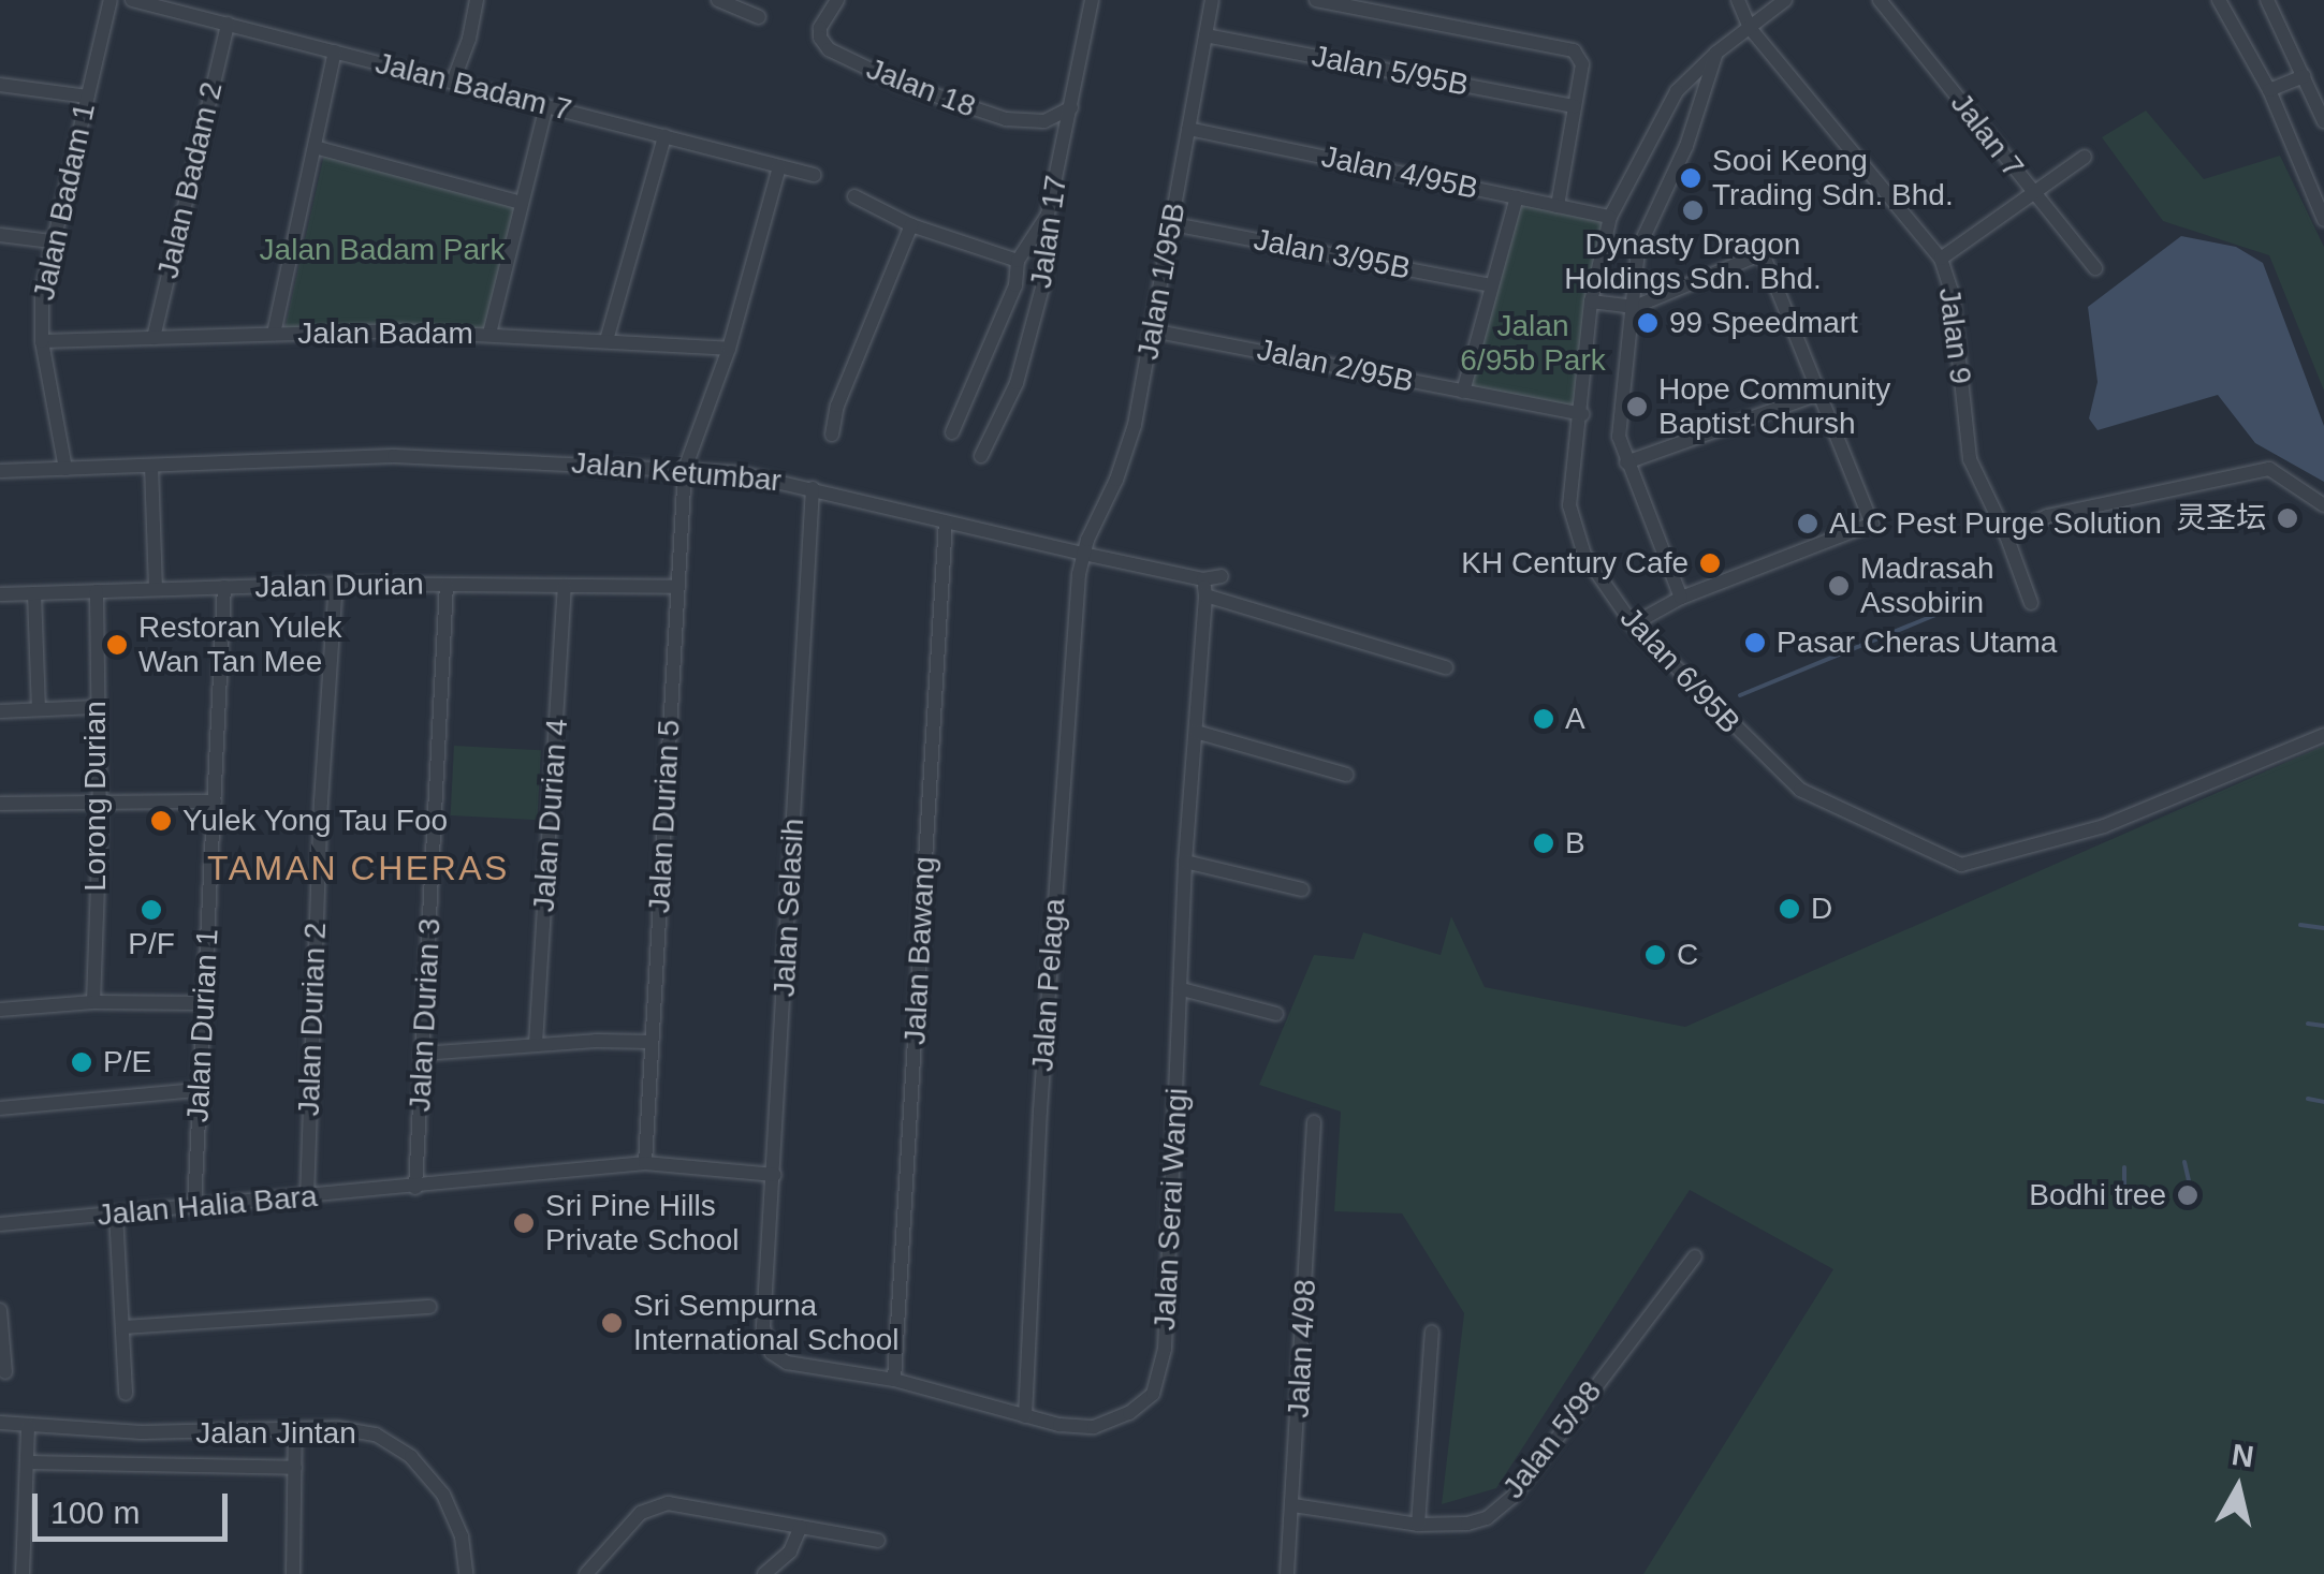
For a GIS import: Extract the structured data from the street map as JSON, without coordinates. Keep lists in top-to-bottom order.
{
  "streets": {
    "street": [
      "Jalan 5/95B",
      "Jalan Badam 7",
      "Jalan 18",
      "Jalan 7",
      "Jalan 4/95B",
      "Jalan Badam 2",
      "Jalan Badam 1",
      "Jalan 17",
      "Jalan 3/95B",
      "Jalan 1/95B",
      "Jalan Badam",
      "Jalan 9",
      "Jalan 2/95B",
      "Jalan Ketumbar",
      "Jalan Durian",
      "Jalan 6/95B",
      "Lorong Durian",
      "Jalan Durian 4",
      "Jalan Durian 5",
      "Jalan Selasih",
      "Jalan Bawang",
      "Jalan Pelaga",
      "Jalan Durian 3",
      "Jalan Durian 2",
      "Jalan Durian 1",
      "Jalan Halia Bara",
      "Jalan Serai Wangi",
      "Jalan 4/98",
      "Jalan Jintan",
      "Jalan 5/98"
    ]
  },
  "crossings": [
    ["Jalan 5/95B", "Jalan 1/95B"],
    ["Jalan Badam 7", "Jalan Badam 2"],
    ["Jalan Badam 7", "Jalan Durian 5"],
    ["Jalan 18", "Jalan 17"],
    ["Jalan 4/95B", "Jalan 1/95B"],
    ["Jalan 4/95B", "Jalan 6/95B"],
    ["Jalan Badam 2", "Jalan Badam"],
    ["Jalan Badam 1", "Jalan Badam"],
    ["Jalan Badam 1", "Jalan Ketumbar"],
    ["Jalan 3/95B", "Jalan 1/95B"],
    ["Jalan 1/95B", "Jalan 2/95B"],
    ["Jalan 1/95B", "Jalan Ketumbar"],
    ["Jalan 1/95B", "Jalan Pelaga"],
    ["Jalan Badam", "Jalan Durian 5"],
    ["Jalan 9", "Jalan 6/95B"],
    ["Jalan 2/95B", "Jalan 6/95B"],
    ["Jalan Ketumbar", "Jalan Durian 5"],
    ["Jalan Ketumbar", "Jalan Selasih"],
    ["Jalan Ketumbar", "Jalan Bawang"],
    ["Jalan Ketumbar", "Jalan Pelaga"],
    ["Jalan Ketumbar", "Jalan Serai Wangi"],
    ["Jalan Durian", "Lorong Durian"],
    ["Jalan Durian", "Jalan Durian 4"],
    ["Jalan Durian", "Jalan Durian 5"],
    ["Jalan Durian", "Jalan Durian 3"],
    ["Jalan Durian", "Jalan Durian 2"],
    ["Jalan Durian", "Jalan Durian 1"],
    ["Jalan Durian 5", "Jalan Halia Bara"],
    ["Jalan Selasih", "Jalan Halia Bara"],
    ["Jalan Selasih", "Jalan Serai Wangi"],
    ["Jalan Bawang", "Jalan Serai Wangi"],
    ["Jalan Pelaga", "Jalan Serai Wangi"],
    ["Jalan Durian 3", "Jalan Halia Bara"],
    ["Jalan Durian 2", "Jalan Halia Bara"],
    ["Jalan Durian 1", "Jalan Halia Bara"],
    ["Jalan 4/98", "Jalan 5/98"]
  ],
  "districts": ["TAMAN CHERAS"],
  "parks": ["Jalan Badam Park", "Jalan 6/95b Park"],
  "places": [
    "Sooi Keong Trading Sdn. Bhd.",
    "Dynasty Dragon Holdings Sdn. Bhd.",
    "99 Speedmart",
    "Hope Community Baptist Chursh",
    "灵圣坛",
    "ALC Pest Purge Solution",
    "KH Century Cafe",
    "Madrasah Assobirin",
    "Pasar Cheras Utama",
    "Restoran Yulek Wan Tan Mee",
    "A",
    "Yulek Yong Tau Foo",
    "B",
    "D",
    "P/F",
    "C",
    "P/E",
    "Bodhi tree",
    "Sri Pine Hills Private School",
    "Sri Sempurna International School"
  ],
  "scale_bar": "100 m",
  "north": "top"
}
